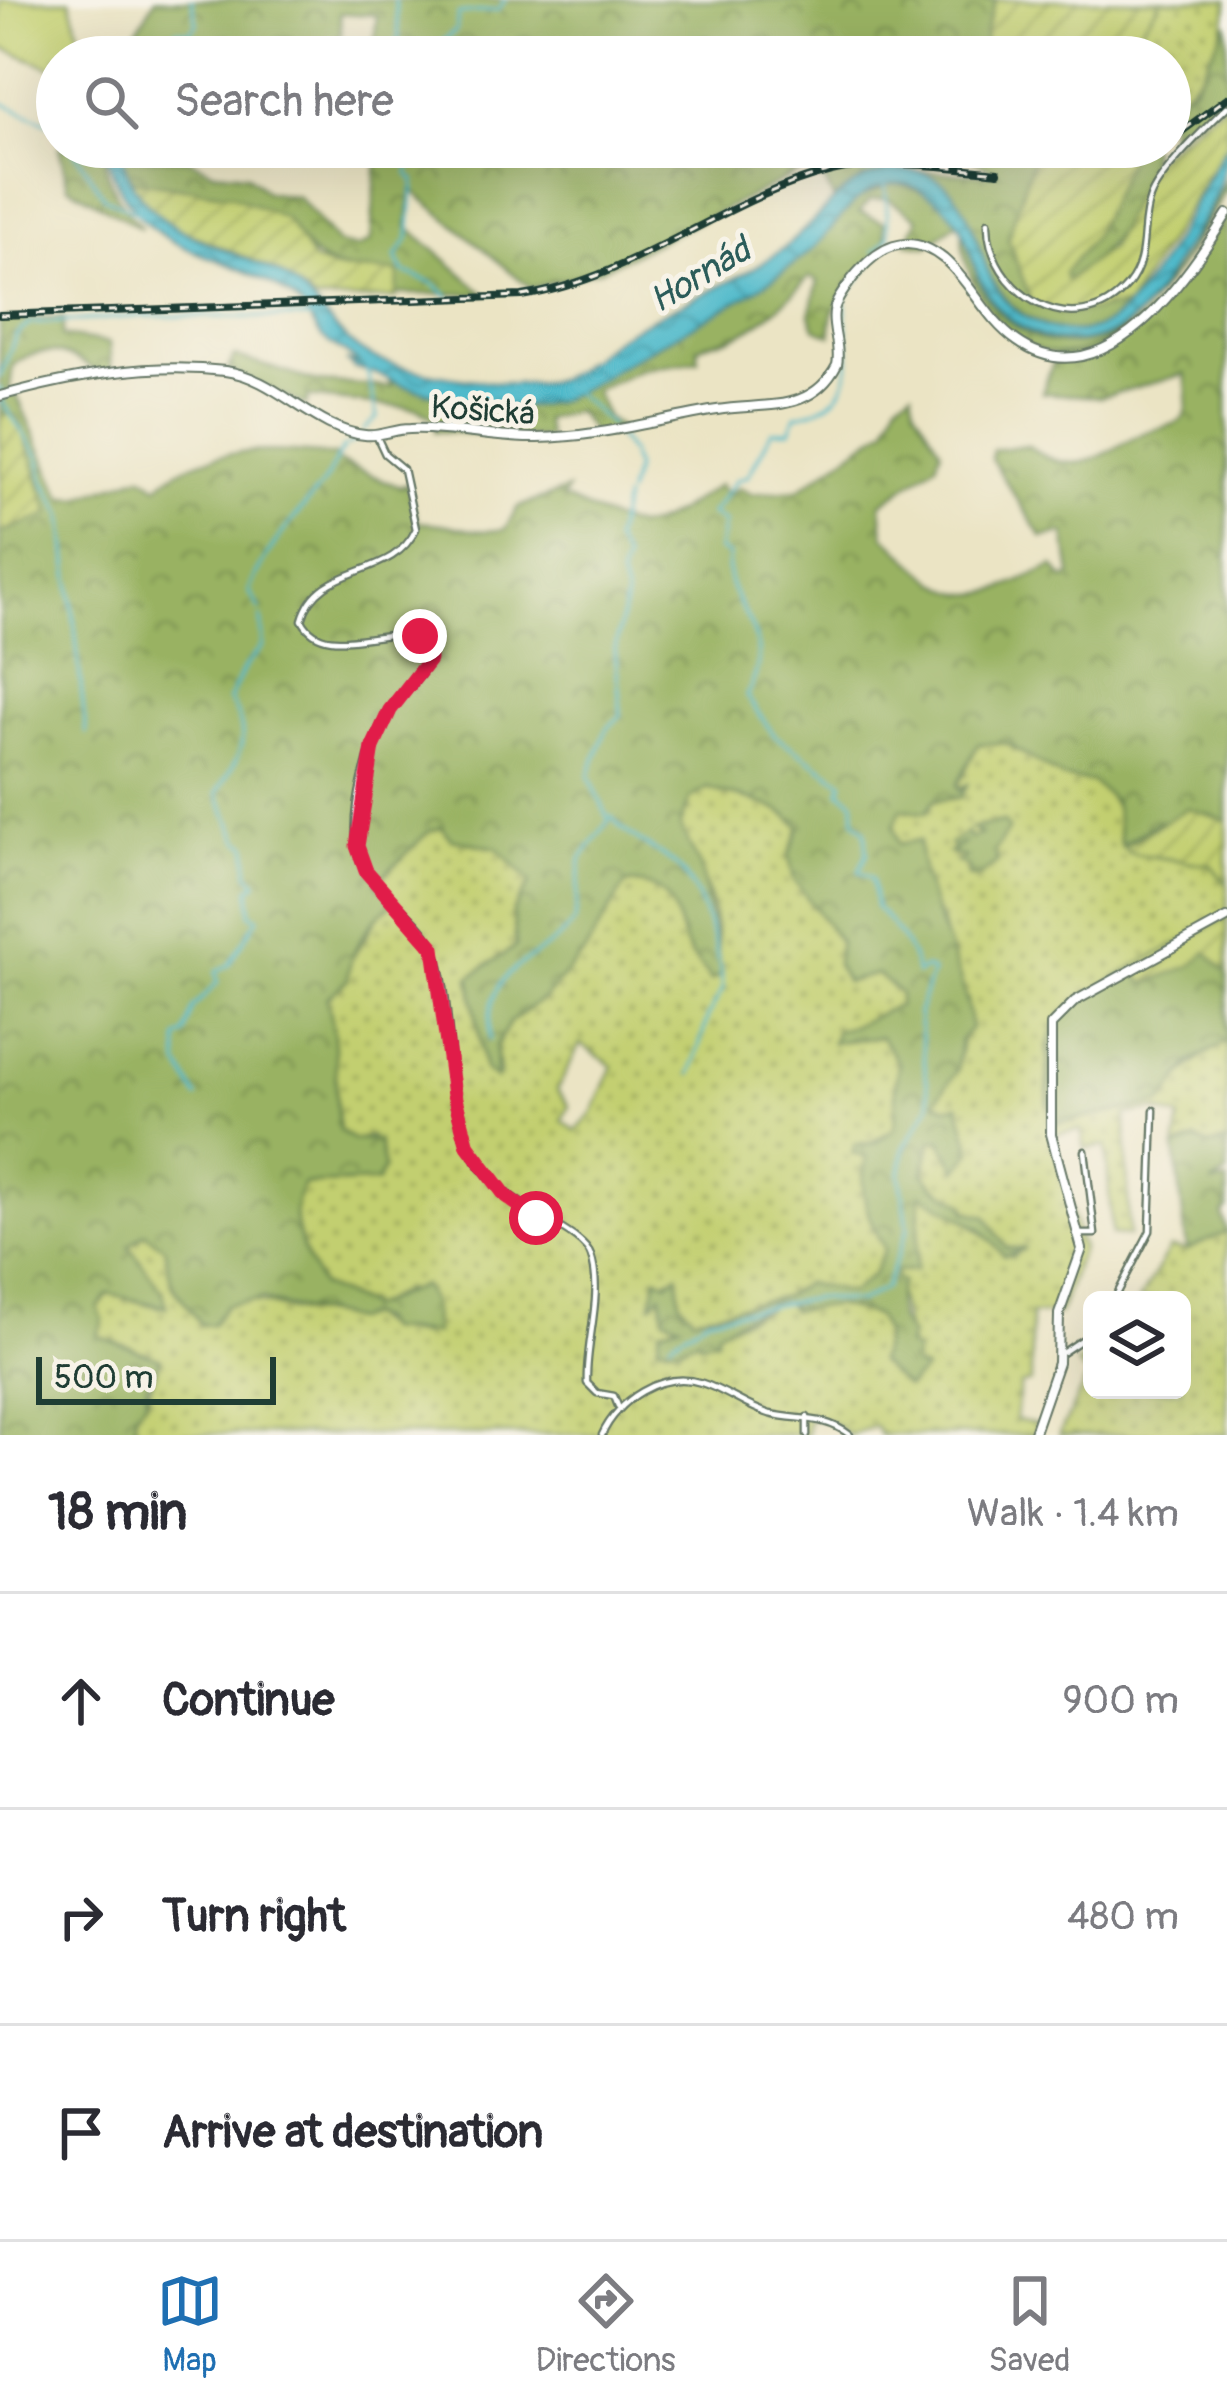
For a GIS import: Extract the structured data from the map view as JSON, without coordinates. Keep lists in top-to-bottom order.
{
  "streets": {
    "street": ["Košická"]
  },
  "water": ["Hornád"],
  "scale_bar": "500 m",
  "page": {
    "search": "Search here",
    "scale": "500 m",
    "heading": ["18 min", "Walk · 1.4 km"],
    "list": [
      ["Continue", "900 m"],
      ["Turn right", "480 m"],
      "Arrive at destination"
    ],
    "nav": ["Map", "Directions", "Saved"]
  }
}
